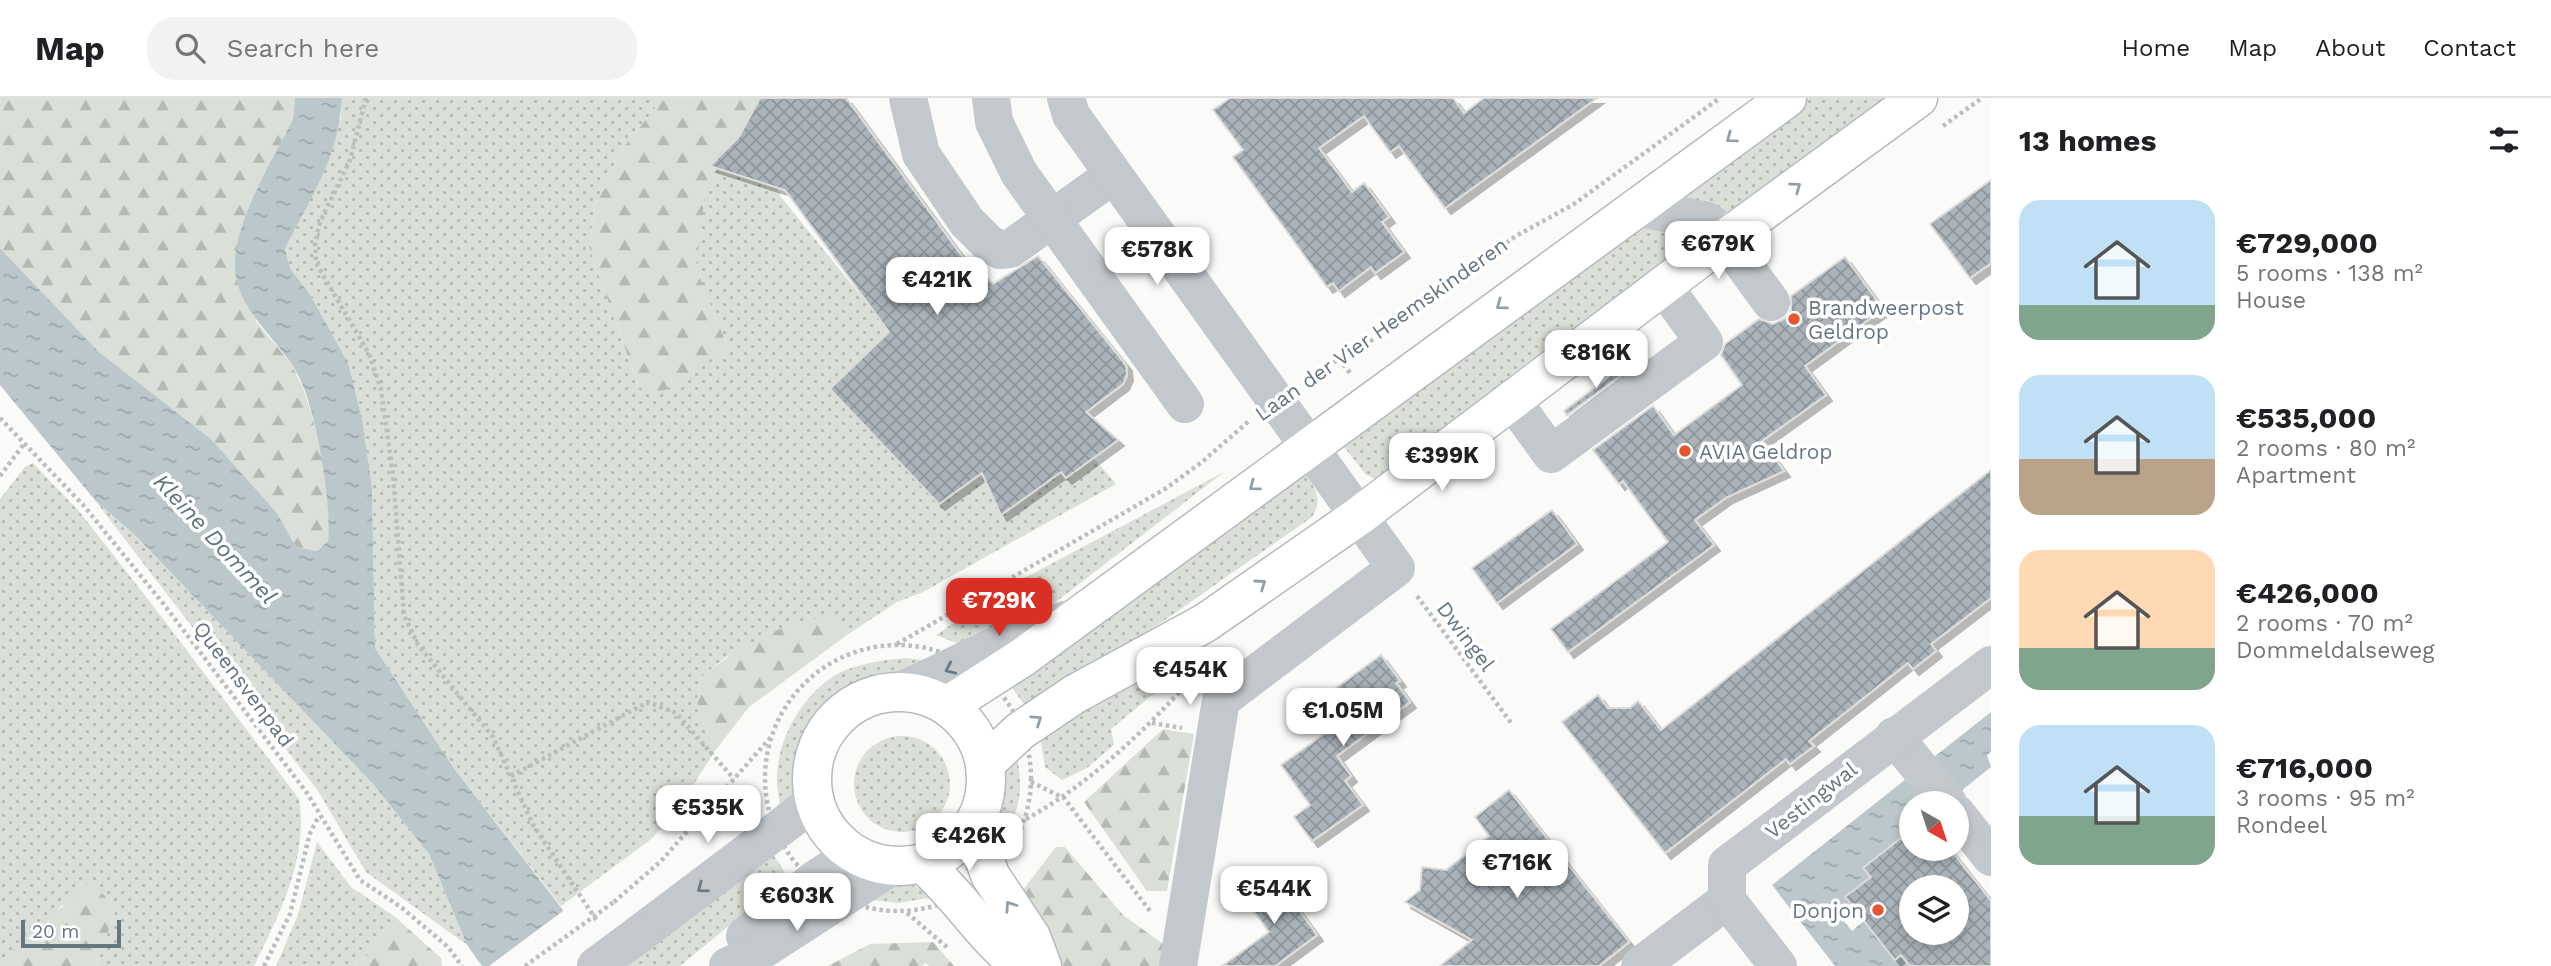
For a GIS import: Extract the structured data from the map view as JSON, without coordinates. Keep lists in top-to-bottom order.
{
  "streets": {
    "street": ["Vestingwal"],
    "path": ["Laan der Vier Heemskinderen", "Dwingel", "Queensvenpad"]
  },
  "water": ["Kleine Dommel"],
  "places": ["Brandweerpost Geldrop", "AVIA Geldrop", "Donjon"],
  "scale_bar": "20 m",
  "north": "bottom right",
  "page": {
    "header": "Map",
    "search": "Search here",
    "nav": [
      "Home",
      "Map",
      "About",
      "Contact"
    ],
    "heading": "13 homes",
    "list": [
      {
        "name": "€729,000",
        "note": "5 rooms · 138 m² · House"
      },
      {
        "name": "€535,000",
        "note": "2 rooms · 80 m² · Apartment"
      },
      {
        "name": "€426,000",
        "note": "2 rooms · 70 m² · Dommeldalseweg"
      },
      {
        "name": "€716,000",
        "note": "3 rooms · 95 m² · Rondeel"
      }
    ],
    "price": [
      "€679K",
      "€578K",
      "€421K",
      "€816K",
      "€399K",
      "€729K",
      "€454K",
      "€1.05M",
      "€535K",
      "€426K",
      "€716K",
      "€544K",
      "€603K"
    ],
    "scale": "20 m"
  }
}
